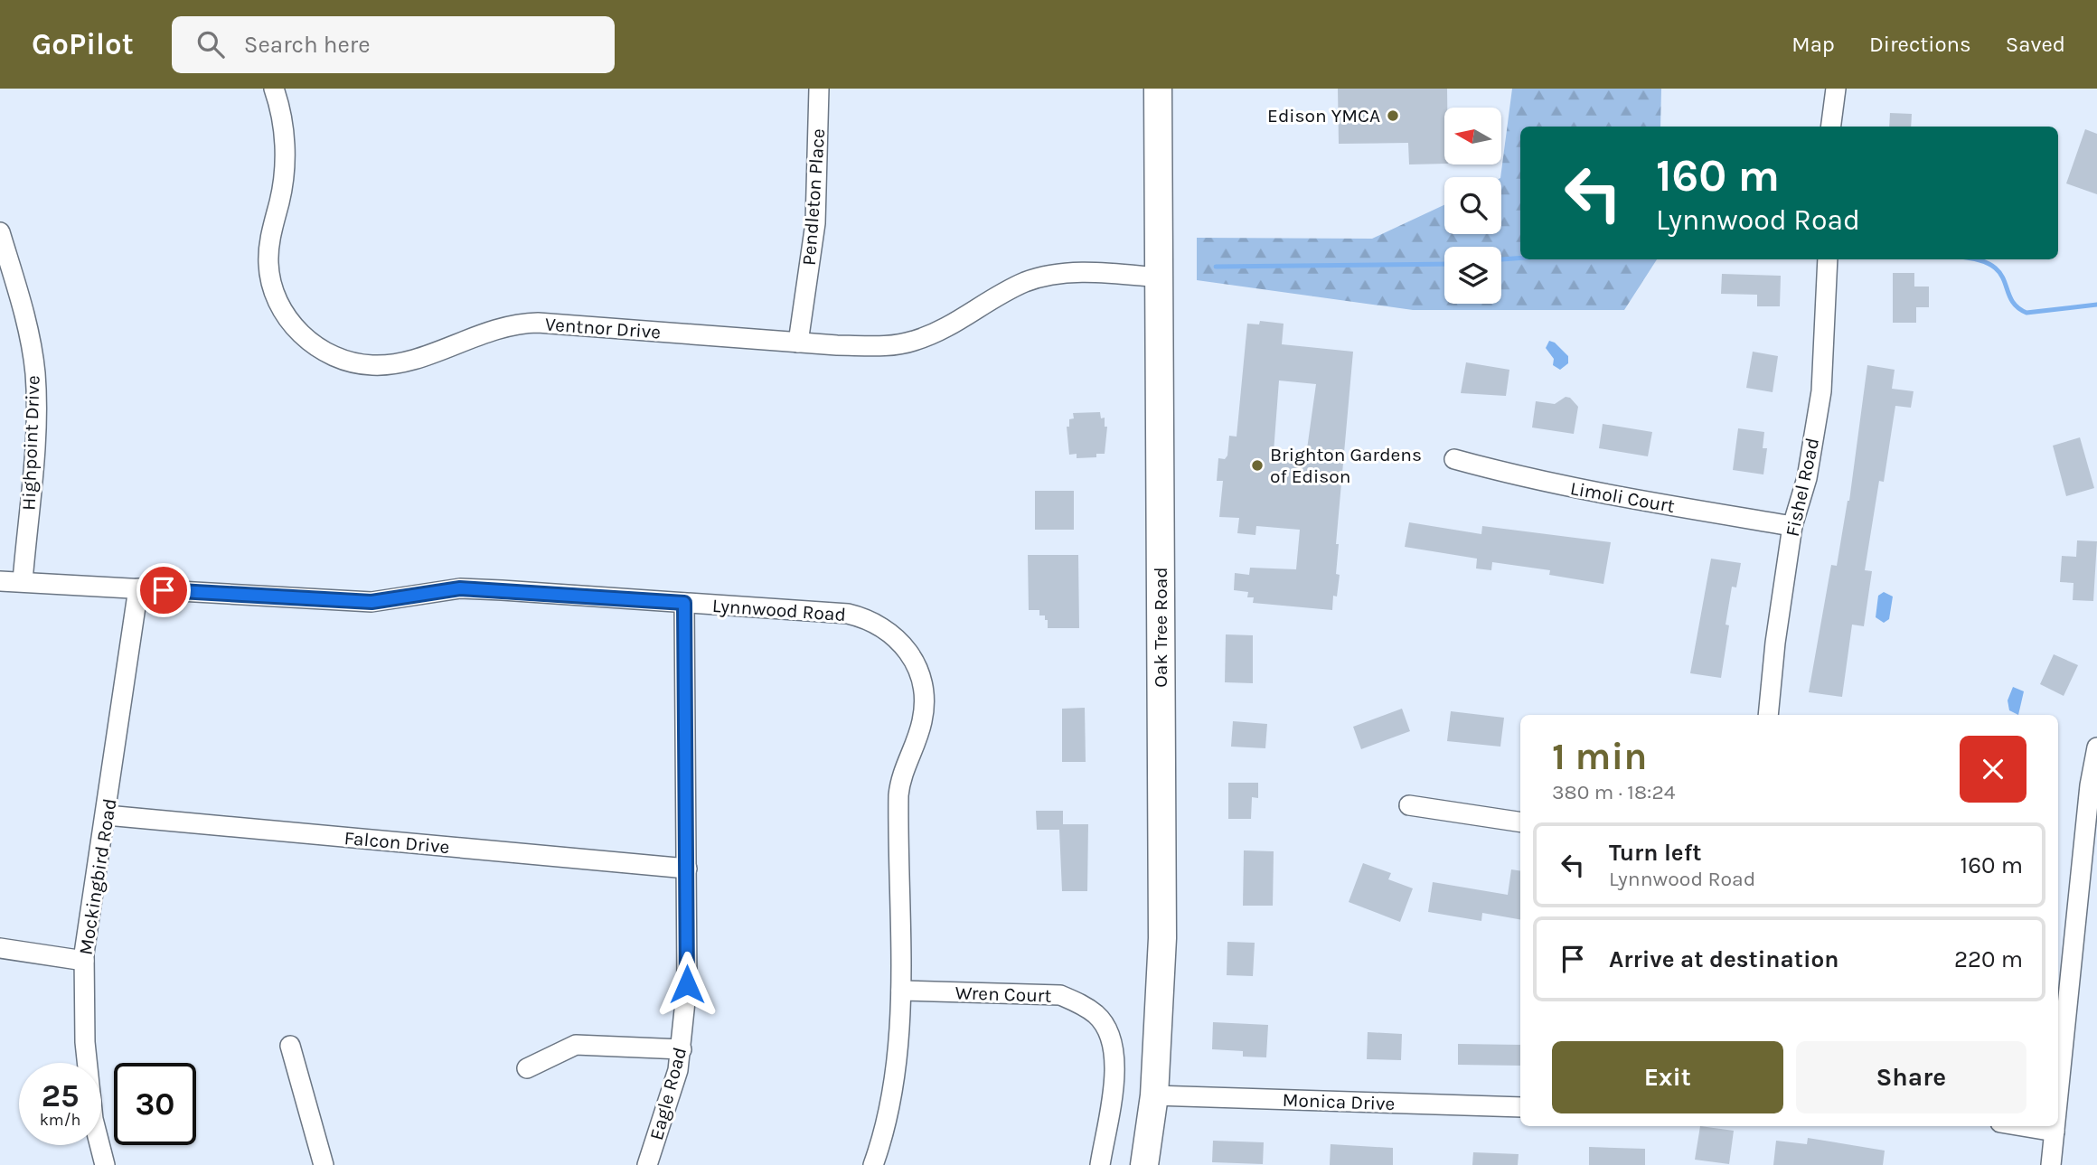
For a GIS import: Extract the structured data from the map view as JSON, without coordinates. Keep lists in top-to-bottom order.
{
  "streets": {
    "main road": ["Oak Tree Road"],
    "street": [
      "Pendleton Place",
      "Ventnor Drive",
      "Highpoint Drive",
      "Fishel Road",
      "Limoli Court",
      "Lynnwood Road",
      "Falcon Drive",
      "Mockingbird Road",
      "Wren Court",
      "Eagle Road",
      "Monica Drive"
    ]
  },
  "crossings": [
    ["Pendleton Place", "Ventnor Drive"],
    ["Ventnor Drive", "Oak Tree Road"],
    ["Highpoint Drive", "Lynnwood Road"],
    ["Fishel Road", "Limoli Court"],
    ["Lynnwood Road", "Mockingbird Road"],
    ["Lynnwood Road", "Wren Court"],
    ["Lynnwood Road", "Eagle Road"],
    ["Oak Tree Road", "Monica Drive"],
    ["Falcon Drive", "Mockingbird Road"],
    ["Falcon Drive", "Eagle Road"]
  ],
  "places": ["Edison YMCA", "Brighton Gardens of Edison"],
  "north": "left",
  "page": {
    "header": "GoPilot",
    "search": "Search here",
    "nav": ["Map", "Directions", "Saved"],
    "turn": ["160 m", "Lynnwood Road"],
    "heading": ["1 min", "380 m · 18:24"],
    "list": [
      {
        "name": "Turn left",
        "note": "Lynnwood Road",
        "value": "160 m"
      },
      {
        "name": "Arrive at destination",
        "value": "220 m"
      }
    ],
    "buttons": ["Exit", "Share"],
    "speed": "25 km/h",
    "limit": "30"
  }
}
